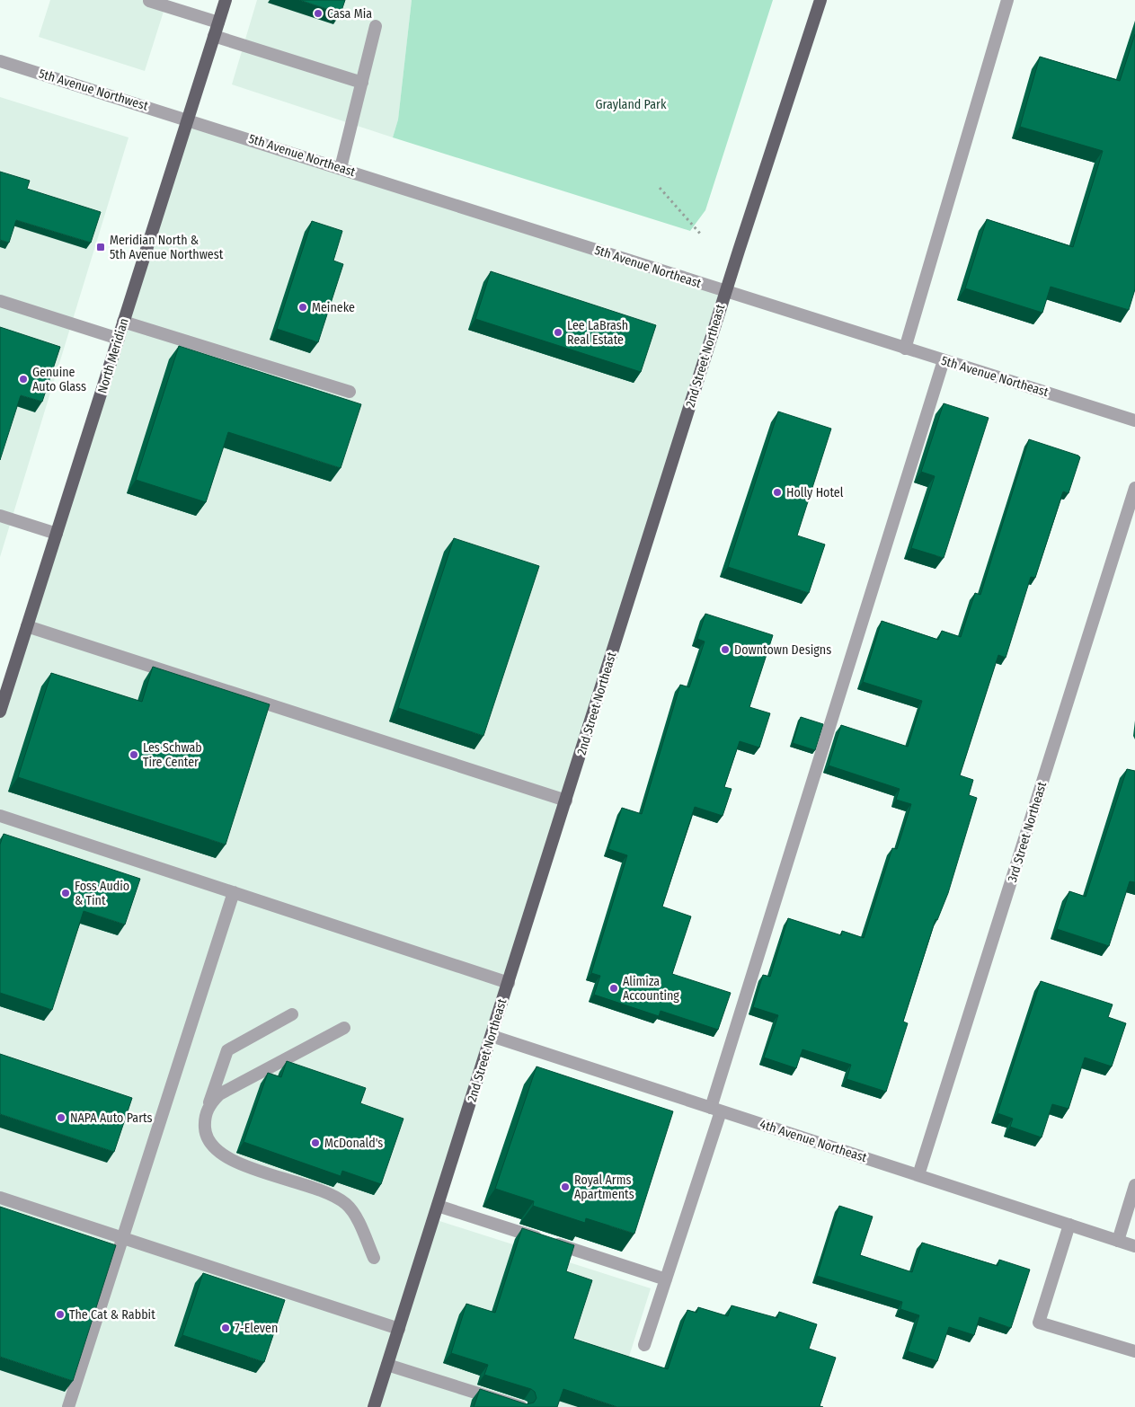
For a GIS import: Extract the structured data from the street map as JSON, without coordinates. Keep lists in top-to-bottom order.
{
  "streets": {
    "main road": ["North Meridian", "2nd Street Northeast"],
    "street": [
      "5th Avenue Northwest",
      "5th Avenue Northeast",
      "3rd Street Northeast",
      "4th Avenue Northeast"
    ]
  },
  "crossings": [
    ["5th Avenue Northwest", "5th Avenue Northeast"],
    ["5th Avenue Northwest", "North Meridian"],
    ["5th Avenue Northeast", "North Meridian"],
    ["5th Avenue Northeast", "2nd Street Northeast"],
    ["2nd Street Northeast", "4th Avenue Northeast"],
    ["3rd Street Northeast", "4th Avenue Northeast"]
  ],
  "parks": ["Grayland Park"],
  "places": {
    "other": [
      "Casa Mia",
      "Meineke",
      "Lee LaBrash Real Estate",
      "Genuine Auto Glass",
      "Holly Hotel",
      "Downtown Designs",
      "Les Schwab Tire Center",
      "Foss Audio & Tint",
      "Alimiza Accounting",
      "NAPA Auto Parts",
      "McDonald's",
      "Royal Arms Apartments",
      "The Cat & Rabbit",
      "7-Eleven"
    ],
    "transit": ["Meridian North & 5th Avenue Northwest"]
  }
}
